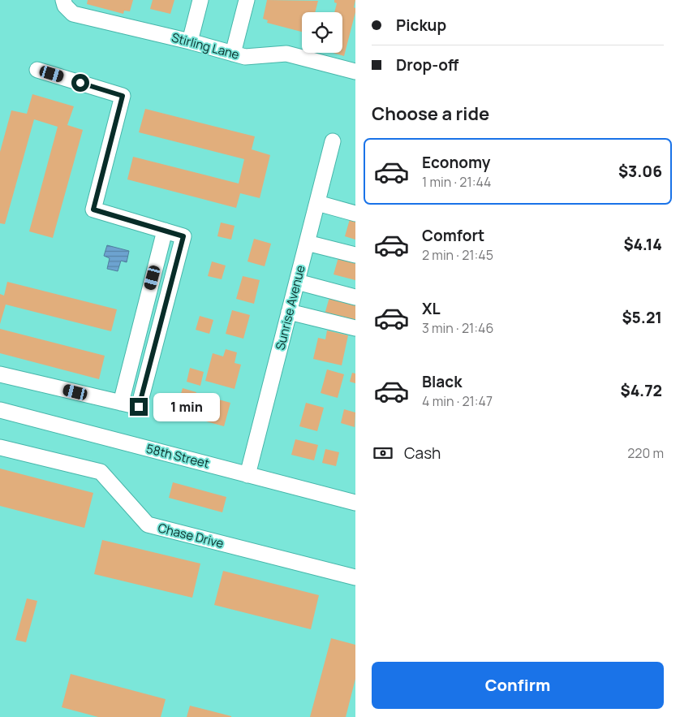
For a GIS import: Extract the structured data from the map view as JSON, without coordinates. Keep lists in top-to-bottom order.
{
  "streets": {
    "street": [
      "Stirling Lane",
      "Sunrise Avenue",
      "58th Street",
      "Chase Drive"
    ]
  },
  "crossings": [
    ["Sunrise Avenue", "58th Street"]
  ],
  "page": {
    "banner": ["Pickup", "Drop-off"],
    "heading": "Choose a ride",
    "list": [
      {
        "name": "Economy",
        "note": "1 min · 21:44",
        "value": "$3.06"
      },
      {
        "name": "Comfort",
        "note": "2 min · 21:45",
        "value": "$4.14"
      },
      {
        "name": "XL",
        "note": "3 min · 21:46",
        "value": "$5.21"
      },
      {
        "name": "Black",
        "note": "4 min · 21:47",
        "value": "$4.72"
      }
    ],
    "bubble": "1 min",
    "pay": ["Cash", "220 m"],
    "buttons": "Confirm"
  }
}
